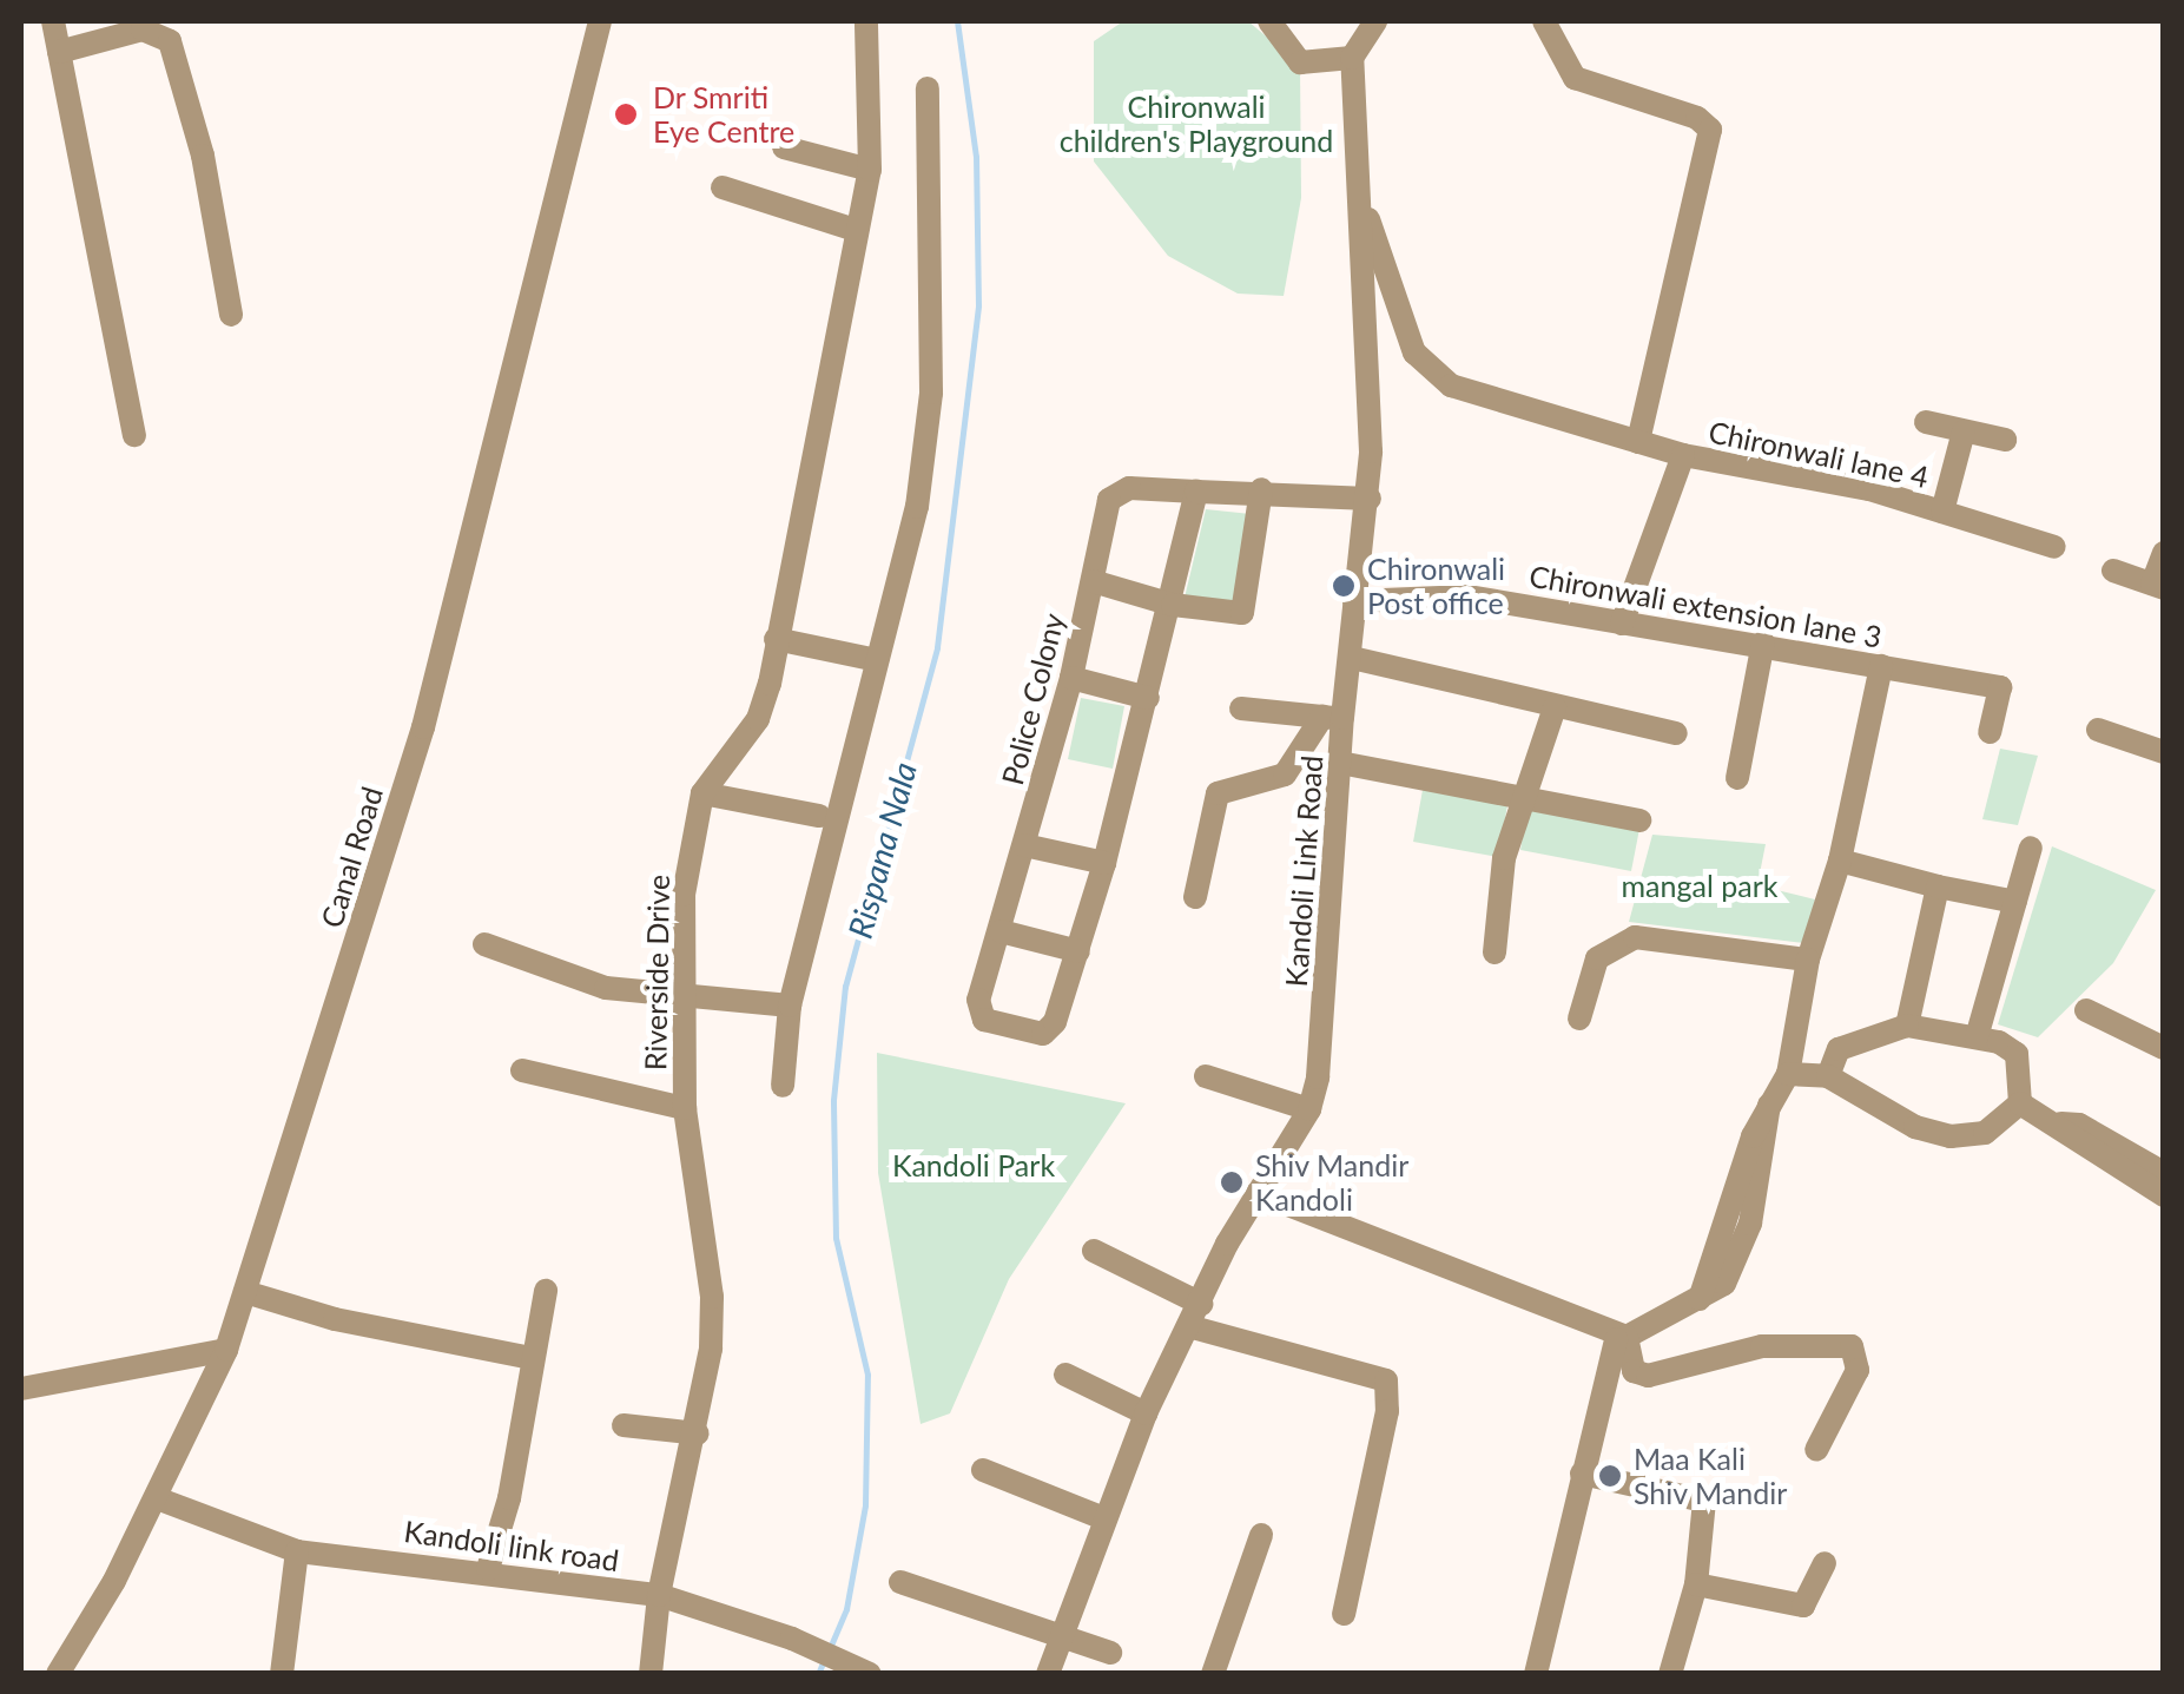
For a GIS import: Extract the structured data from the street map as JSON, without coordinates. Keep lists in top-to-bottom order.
{
  "streets": {
    "street": [
      "Chironwali lane 4",
      "Chironwali extension lane 3",
      "Police Colony",
      "Canal Road",
      "Kandoli Link Road",
      "Riverside Drive",
      "Kandoli link road"
    ]
  },
  "crossings": [
    ["Chironwali lane 4", "Kandoli Link Road"],
    ["Chironwali extension lane 3", "Kandoli Link Road"],
    ["Canal Road", "Kandoli link road"],
    ["Riverside Drive", "Kandoli link road"]
  ],
  "water": ["Rispana Nala"],
  "parks": ["Chironwali children's Playground", "mangal park", "Kandoli Park"],
  "places": [
    "Dr Smriti Eye Centre",
    "Chironwali Post office",
    "Shiv Mandir Kandoli",
    "Maa Kali Shiv Mandir"
  ]
}
